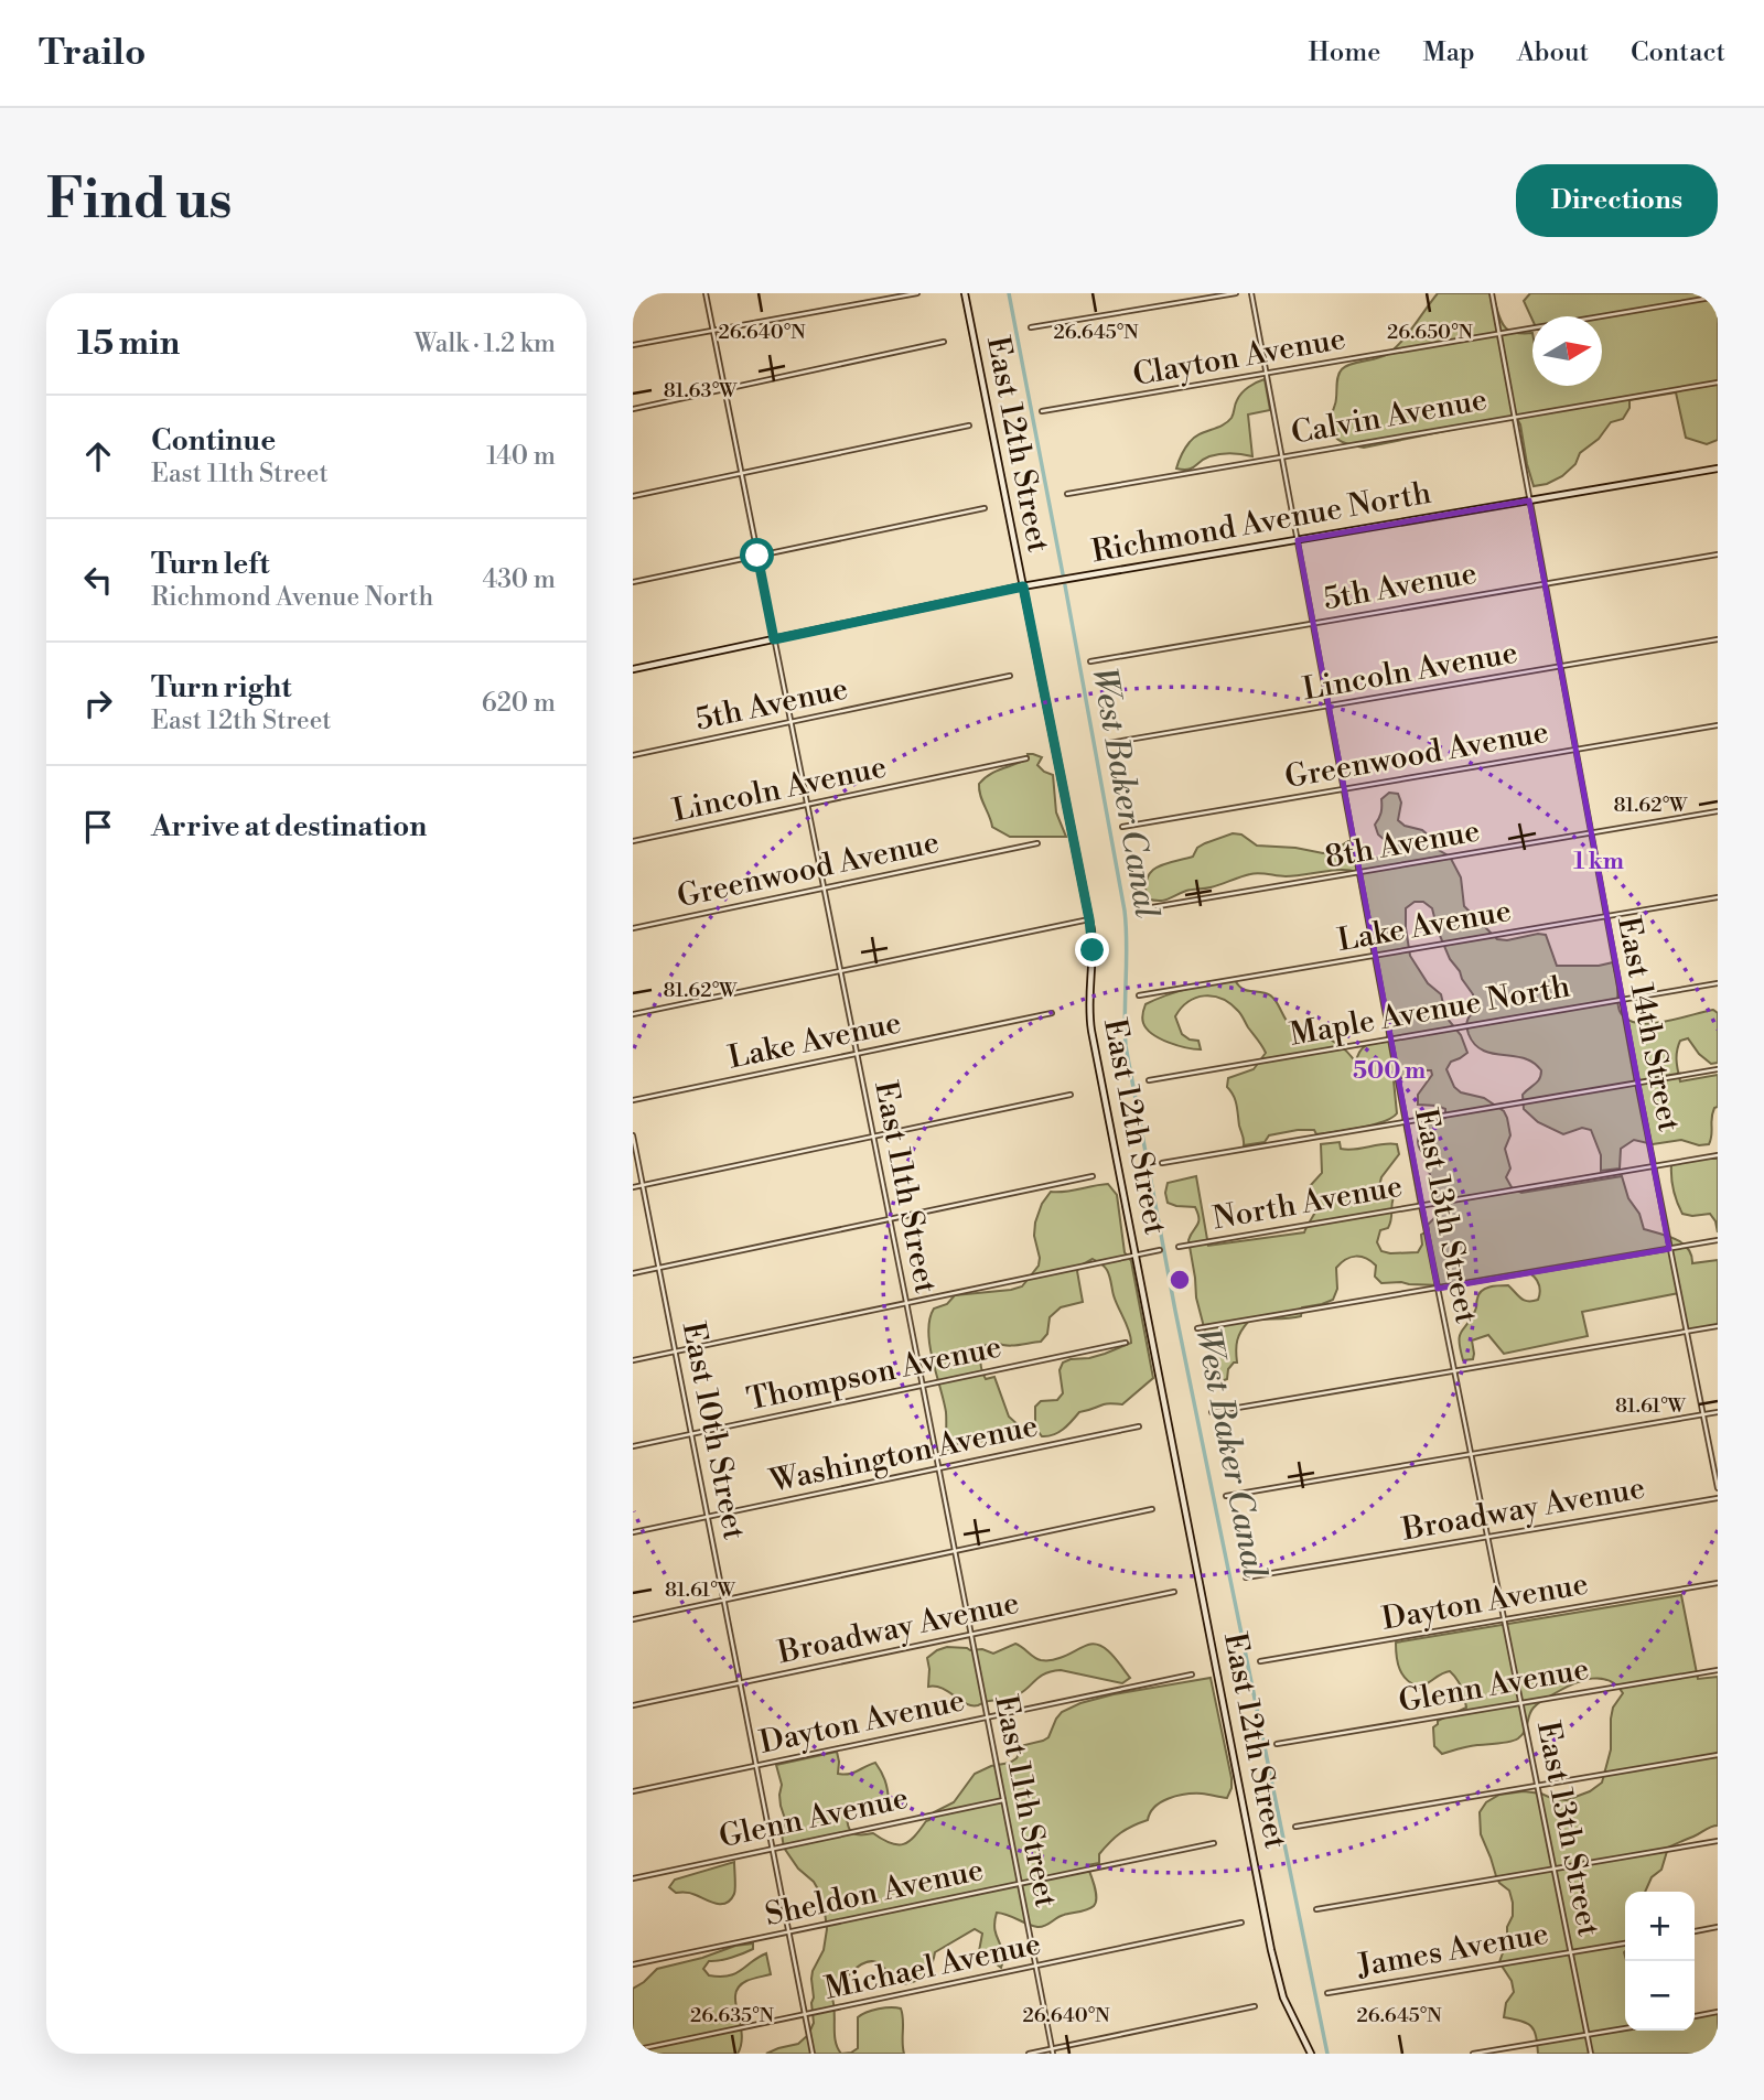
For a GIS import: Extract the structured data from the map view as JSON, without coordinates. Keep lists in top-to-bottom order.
{
  "streets": {
    "street": [
      "Clayton Avenue",
      "Calvin Avenue",
      "East 12th Street",
      "Richmond Avenue North",
      "5th Avenue",
      "Lincoln Avenue",
      "Greenwood Avenue",
      "8th Avenue",
      "Lake Avenue",
      "Maple Avenue North",
      "East 14th Street",
      "East 11th Street",
      "North Avenue",
      "East 13th Street",
      "Thompson Avenue",
      "East 10th Street",
      "Washington Avenue",
      "Broadway Avenue",
      "Dayton Avenue",
      "Glenn Avenue",
      "Sheldon Avenue",
      "James Avenue",
      "Michael Avenue"
    ]
  },
  "crossings": [
    ["Clayton Avenue", "East 14th Street"],
    ["Clayton Avenue", "East 13th Street"],
    ["Calvin Avenue", "East 14th Street"],
    ["Calvin Avenue", "East 13th Street"],
    ["East 12th Street", "Richmond Avenue North"],
    ["Richmond Avenue North", "East 14th Street"],
    ["Richmond Avenue North", "East 11th Street"],
    ["Richmond Avenue North", "East 13th Street"],
    ["5th Avenue", "East 14th Street"],
    ["5th Avenue", "East 11th Street"],
    ["5th Avenue", "East 13th Street"],
    ["Lincoln Avenue", "East 14th Street"],
    ["Lincoln Avenue", "East 11th Street"],
    ["Lincoln Avenue", "East 13th Street"],
    ["Greenwood Avenue", "East 14th Street"],
    ["Greenwood Avenue", "East 11th Street"],
    ["Greenwood Avenue", "East 13th Street"],
    ["8th Avenue", "East 14th Street"],
    ["8th Avenue", "East 13th Street"],
    ["Lake Avenue", "East 14th Street"],
    ["Lake Avenue", "East 11th Street"],
    ["Lake Avenue", "East 13th Street"],
    ["Maple Avenue North", "East 14th Street"],
    ["Maple Avenue North", "East 13th Street"],
    ["East 14th Street", "North Avenue"],
    ["East 11th Street", "Thompson Avenue"],
    ["East 11th Street", "Washington Avenue"],
    ["East 11th Street", "Broadway Avenue"],
    ["East 11th Street", "Dayton Avenue"],
    ["East 11th Street", "Glenn Avenue"],
    ["East 11th Street", "Sheldon Avenue"],
    ["East 11th Street", "Michael Avenue"],
    ["North Avenue", "East 13th Street"],
    ["East 13th Street", "Broadway Avenue"],
    ["East 13th Street", "Dayton Avenue"],
    ["East 13th Street", "Glenn Avenue"],
    ["East 13th Street", "James Avenue"],
    ["Thompson Avenue", "East 10th Street"],
    ["East 10th Street", "Washington Avenue"],
    ["East 10th Street", "Broadway Avenue"],
    ["East 10th Street", "Dayton Avenue"],
    ["East 10th Street", "Glenn Avenue"],
    ["East 10th Street", "Sheldon Avenue"],
    ["East 10th Street", "Michael Avenue"]
  ],
  "water": ["West Baker Canal"],
  "north": "right",
  "page": {
    "header": "Trailo",
    "nav": [
      "Home",
      "Map",
      "About",
      "Contact"
    ],
    "buttons": "Directions",
    "title": "Find us",
    "heading": ["15 min", "Walk · 1.2 km"],
    "list": [
      ["Continue", "East 11th Street", "140 m"],
      ["Turn left", "Richmond Avenue North", "430 m"],
      ["Turn right", "East 12th Street", "620 m"],
      "Arrive at destination"
    ],
    "map_buttons": ["+", "−"]
  },
  "coordinates": [
    "26.640°N",
    "26.645°N",
    "26.650°N",
    "81.63°W",
    "81.62°W",
    "81.61°W",
    "26.635°N"
  ],
  "rings": ["1 km", "500 m"]
}
